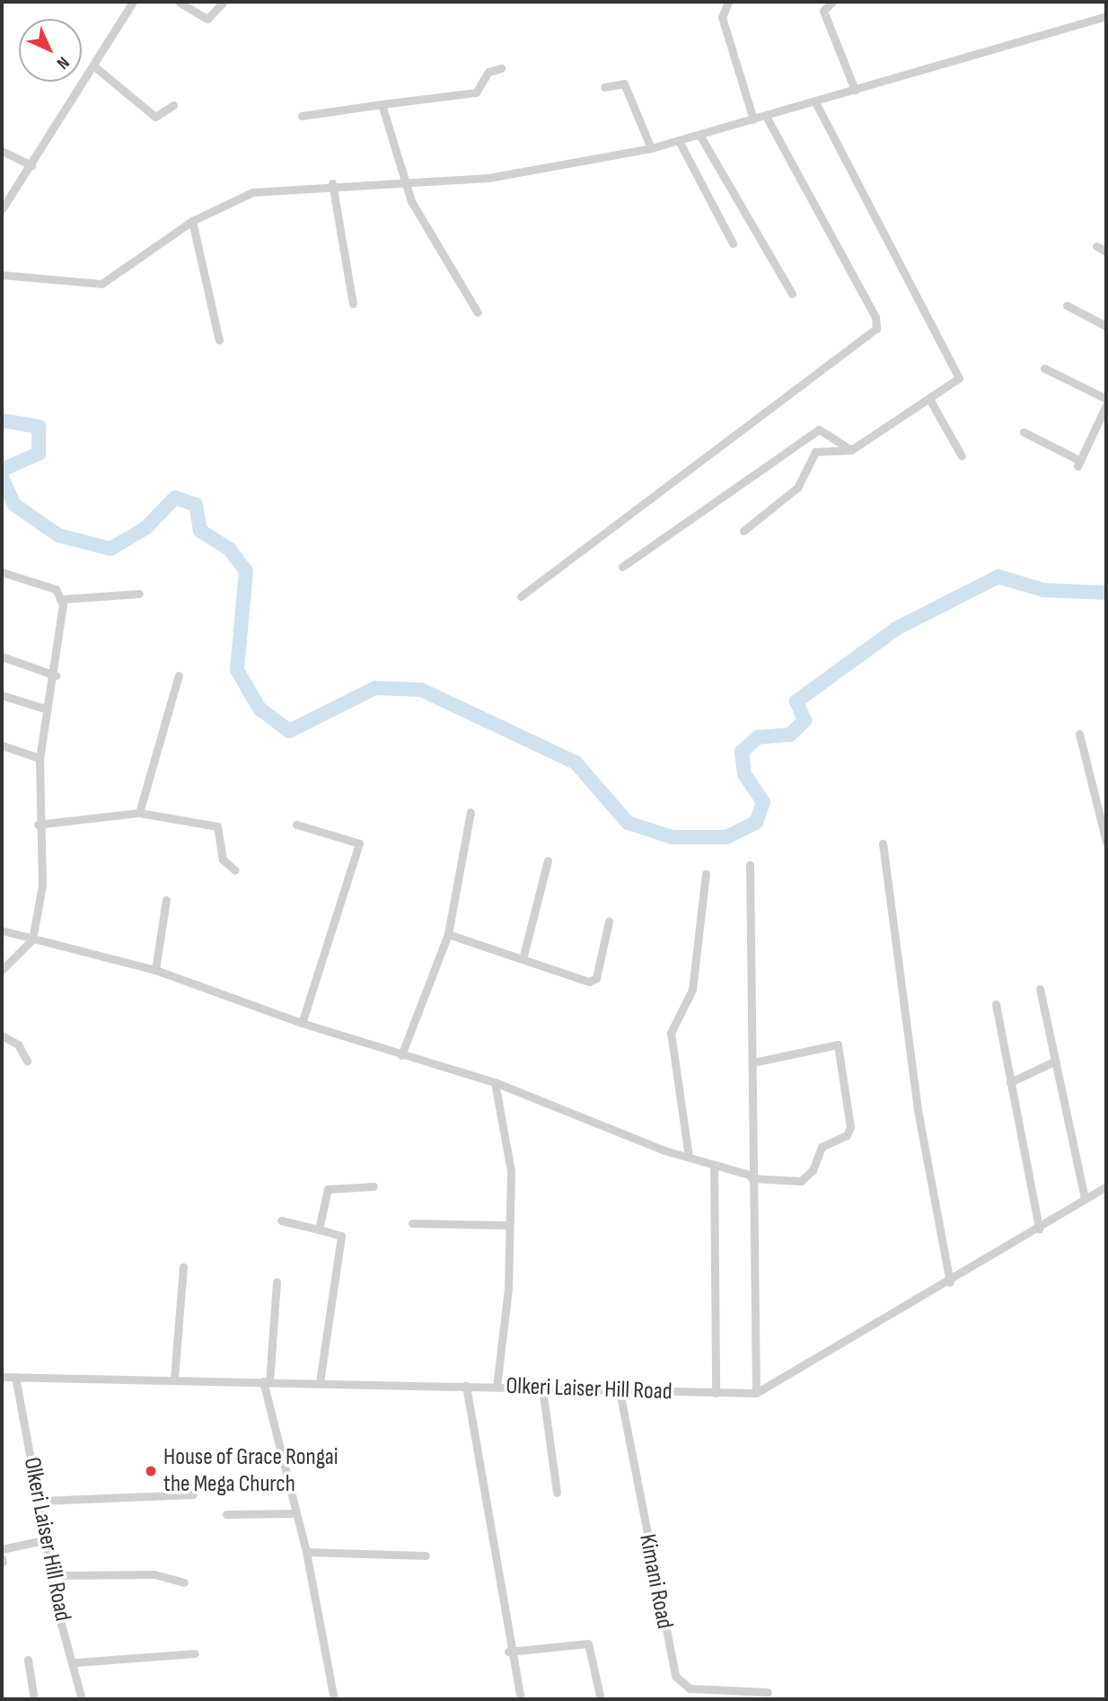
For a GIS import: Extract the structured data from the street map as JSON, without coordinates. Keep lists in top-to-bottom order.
{
  "streets": {
    "street": ["Olkeri Laiser Hill Road", "Kimani Road"]
  },
  "crossings": [
    ["Olkeri Laiser Hill Road", "Kimani Road"]
  ],
  "places": ["House of Grace Rongai the Mega Church"],
  "north": "bottom right"
}
